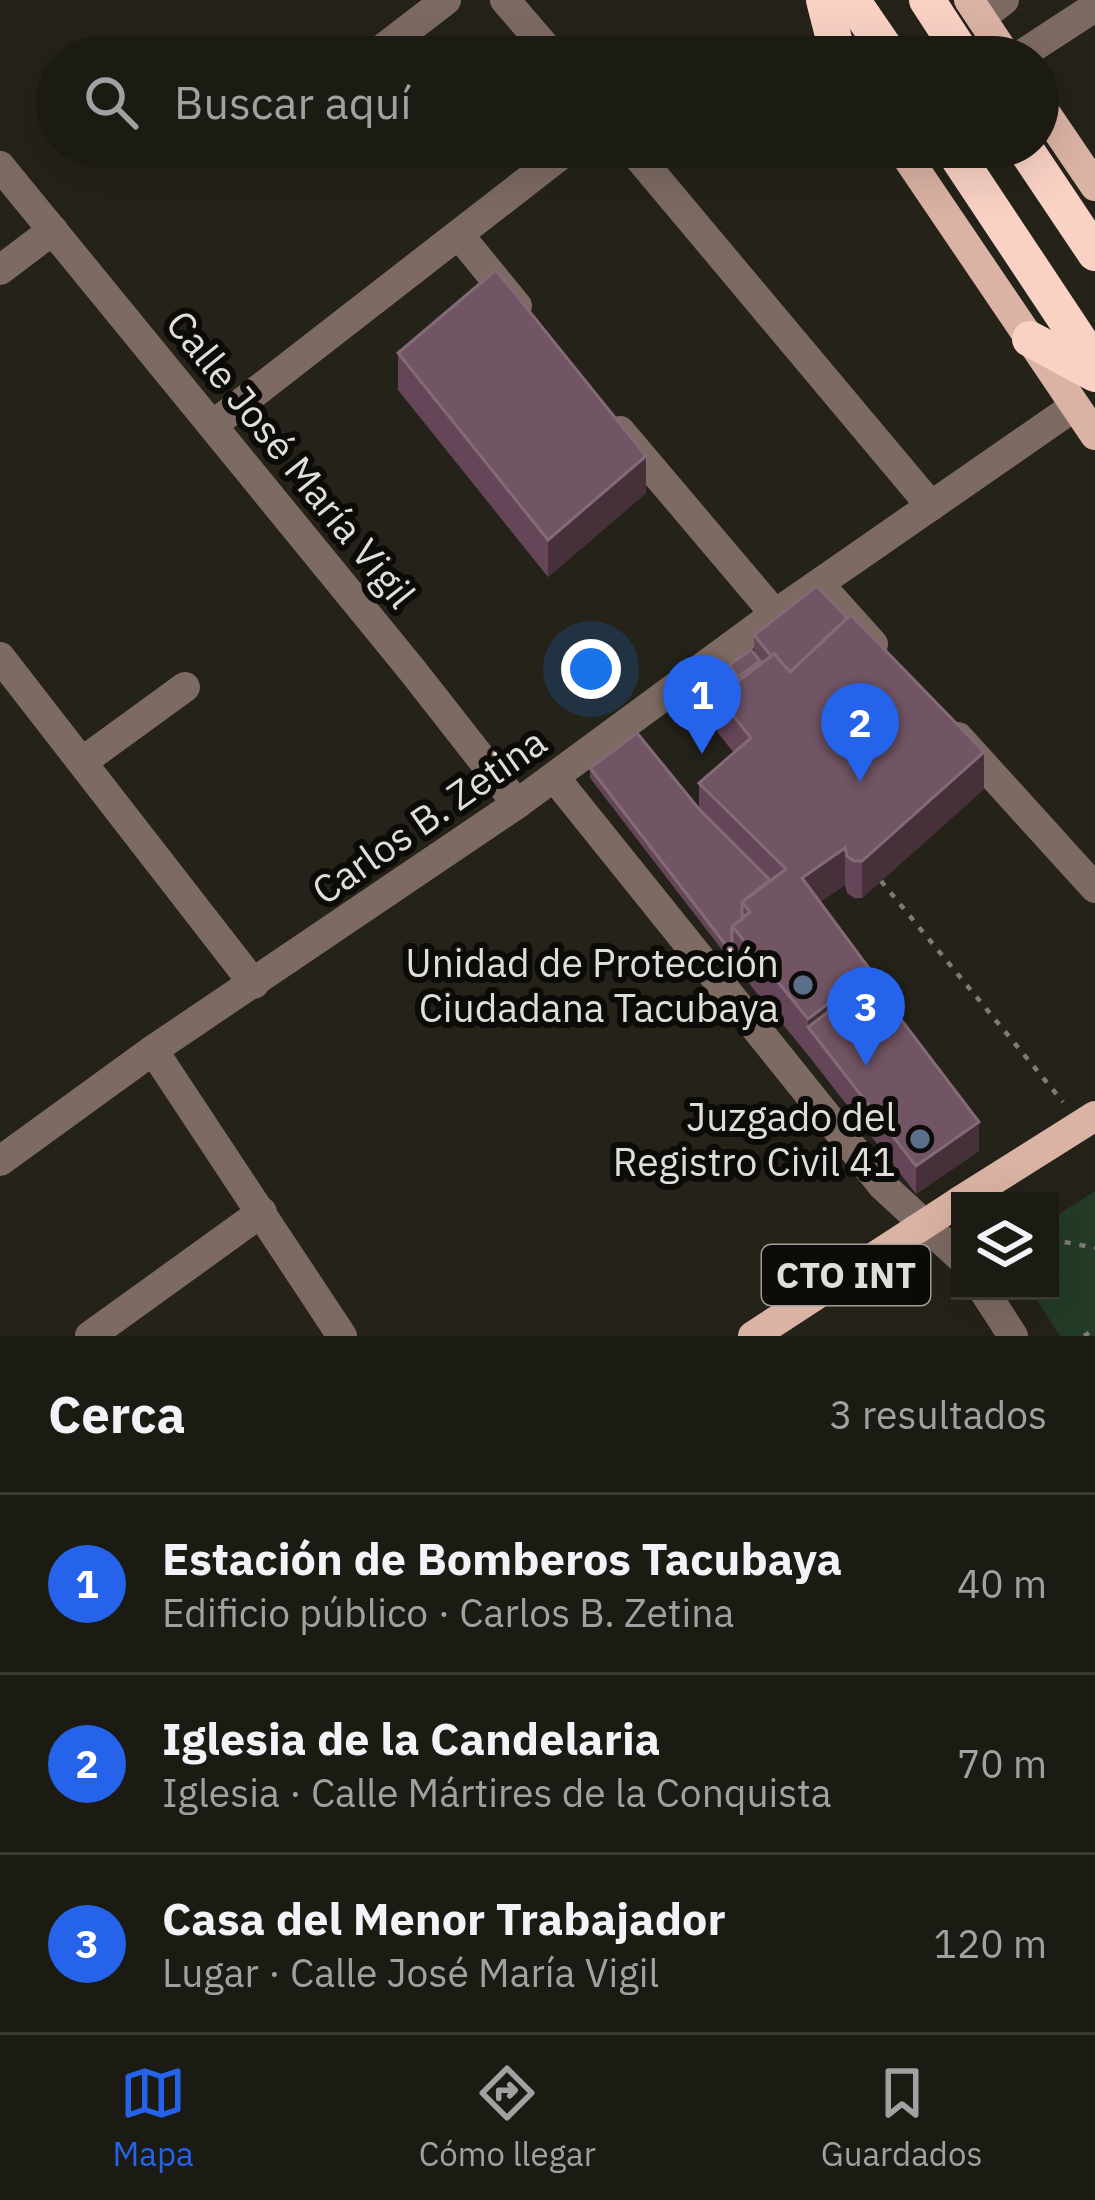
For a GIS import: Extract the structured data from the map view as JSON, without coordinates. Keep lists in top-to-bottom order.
{
  "streets": {
    "main road": ["CTO INT"],
    "street": ["Calle José María Vigil", "Carlos B. Zetina"]
  },
  "crossings": [
    ["Calle José María Vigil", "Carlos B. Zetina"]
  ],
  "places": ["Unidad de Protección Ciudadana Tacubaya", "Juzgado del Registro Civil 41"],
  "page": {
    "search": "Buscar aquí",
    "pins": ["1", "2", "3"],
    "heading": ["Cerca", "3 resultados"],
    "list": [
      {
        "mark": "1",
        "name": "Estación de Bomberos Tacubaya",
        "note": "Edificio público · Carlos B. Zetina",
        "value": "40 m"
      },
      {
        "mark": "2",
        "name": "Iglesia de la Candelaria",
        "note": "Iglesia · Calle Mártires de la Conquista",
        "value": "70 m"
      },
      {
        "mark": "3",
        "name": "Casa del Menor Trabajador",
        "note": "Lugar · Calle José María Vigil",
        "value": "120 m"
      }
    ],
    "nav": ["Mapa", "Cómo llegar", "Guardados"]
  }
}
